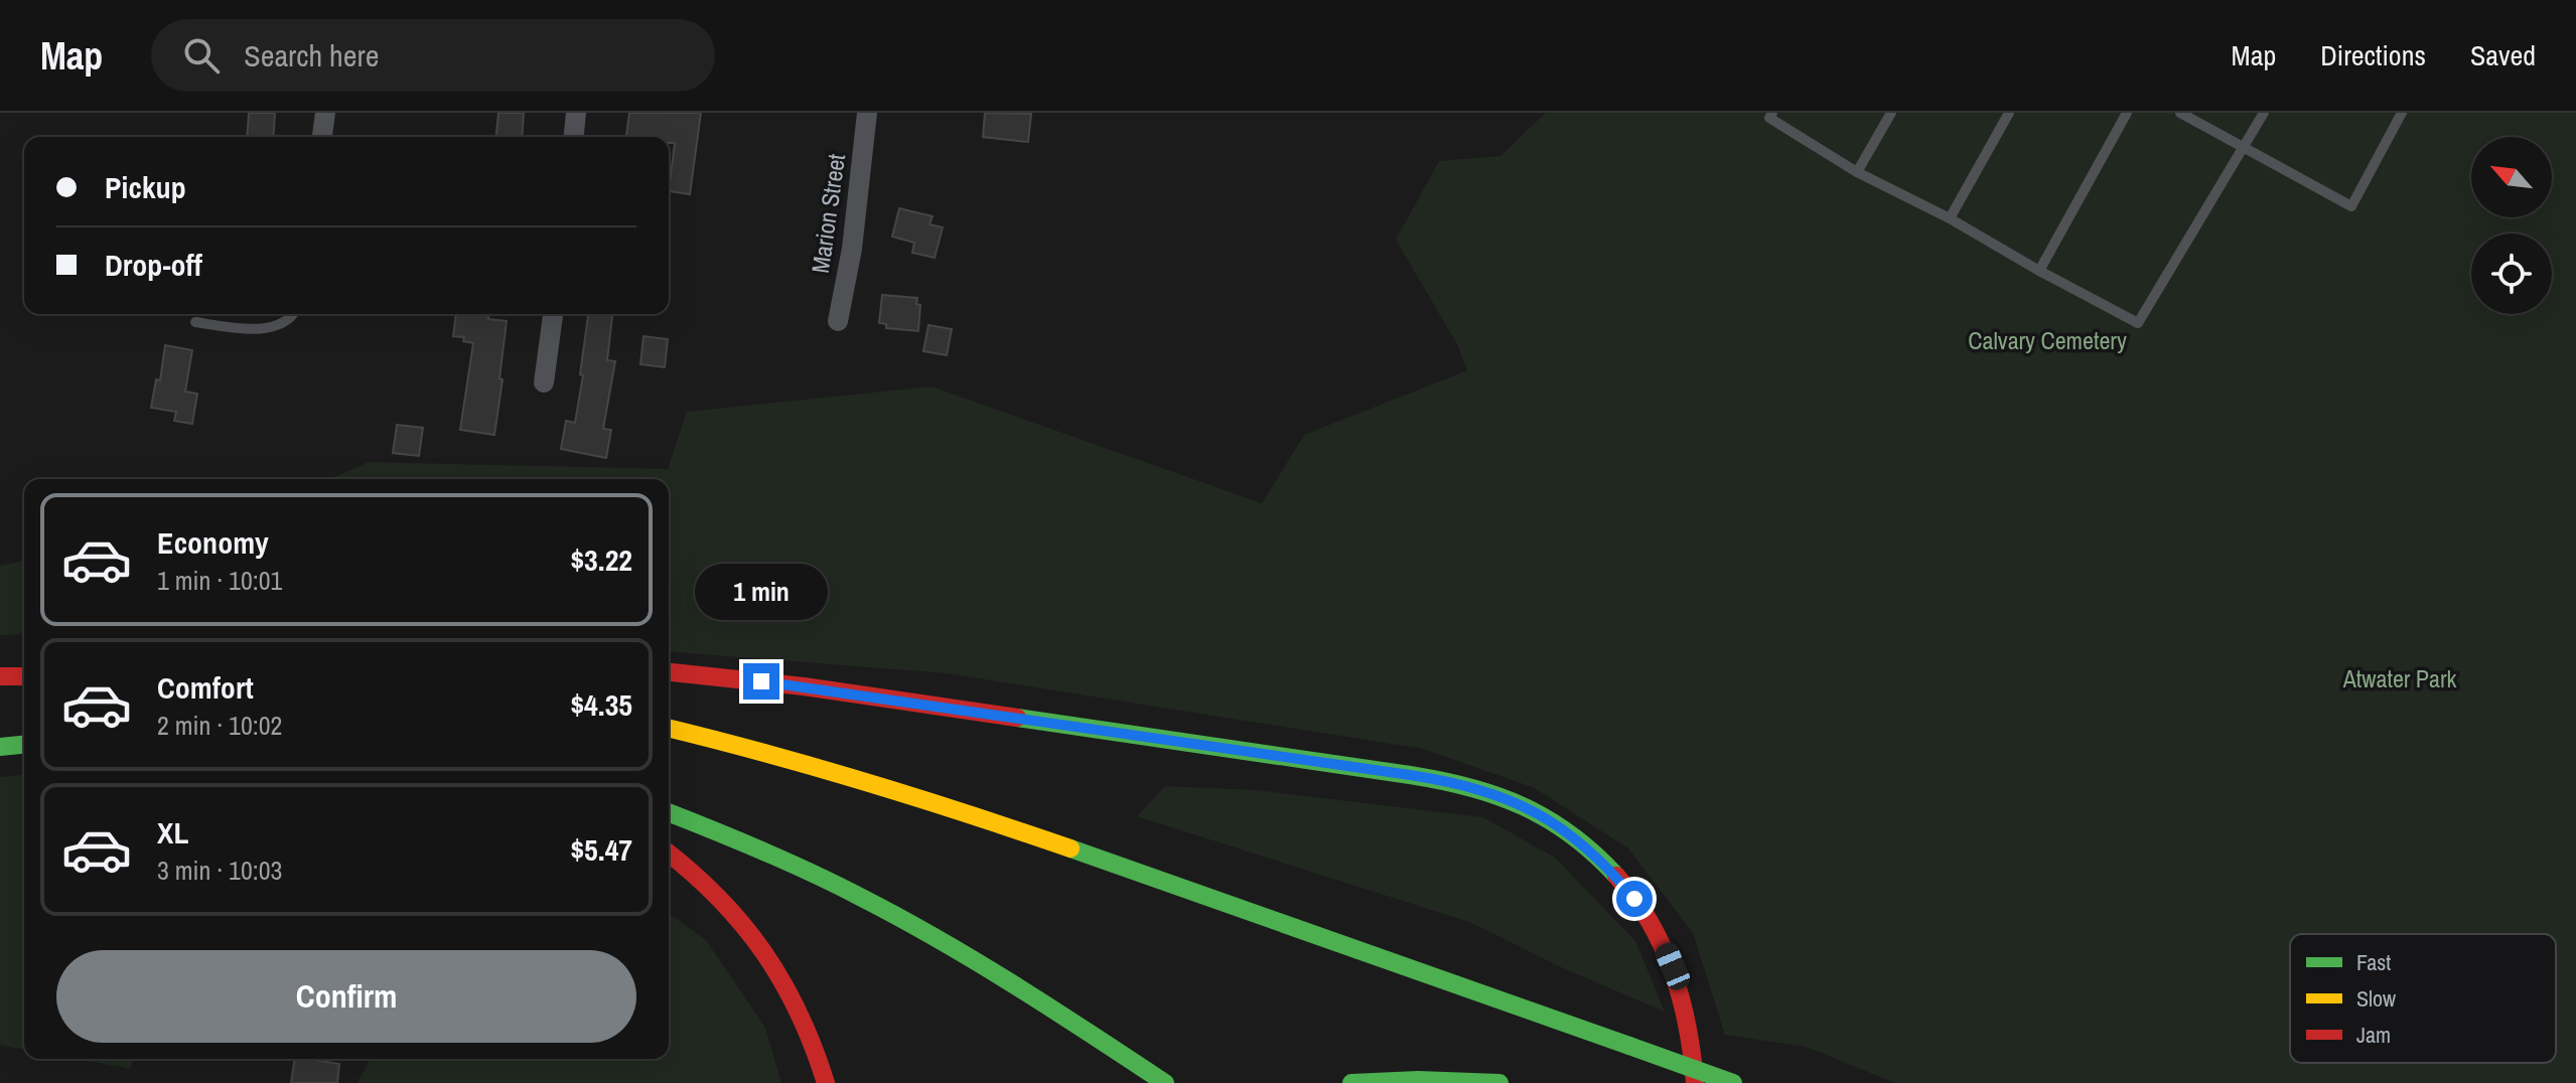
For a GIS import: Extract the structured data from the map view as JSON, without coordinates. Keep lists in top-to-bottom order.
{
  "streets": {
    "street": ["Marion Street"]
  },
  "parks": ["Calvary Cemetery", "Atwater Park"],
  "legend": ["Fast", "Slow", "Jam"],
  "north": "top left",
  "page": {
    "header": "Map",
    "search": "Search here",
    "nav": ["Map", "Directions", "Saved"],
    "banner": ["Pickup", "Drop-off"],
    "list": [
      {
        "name": "Economy",
        "note": "1 min · 10:01",
        "value": "$3.22"
      },
      {
        "name": "Comfort",
        "note": "2 min · 10:02",
        "value": "$4.35"
      },
      {
        "name": "XL",
        "note": "3 min · 10:03",
        "value": "$5.47"
      }
    ],
    "bubble": "1 min",
    "buttons": "Confirm"
  }
}
